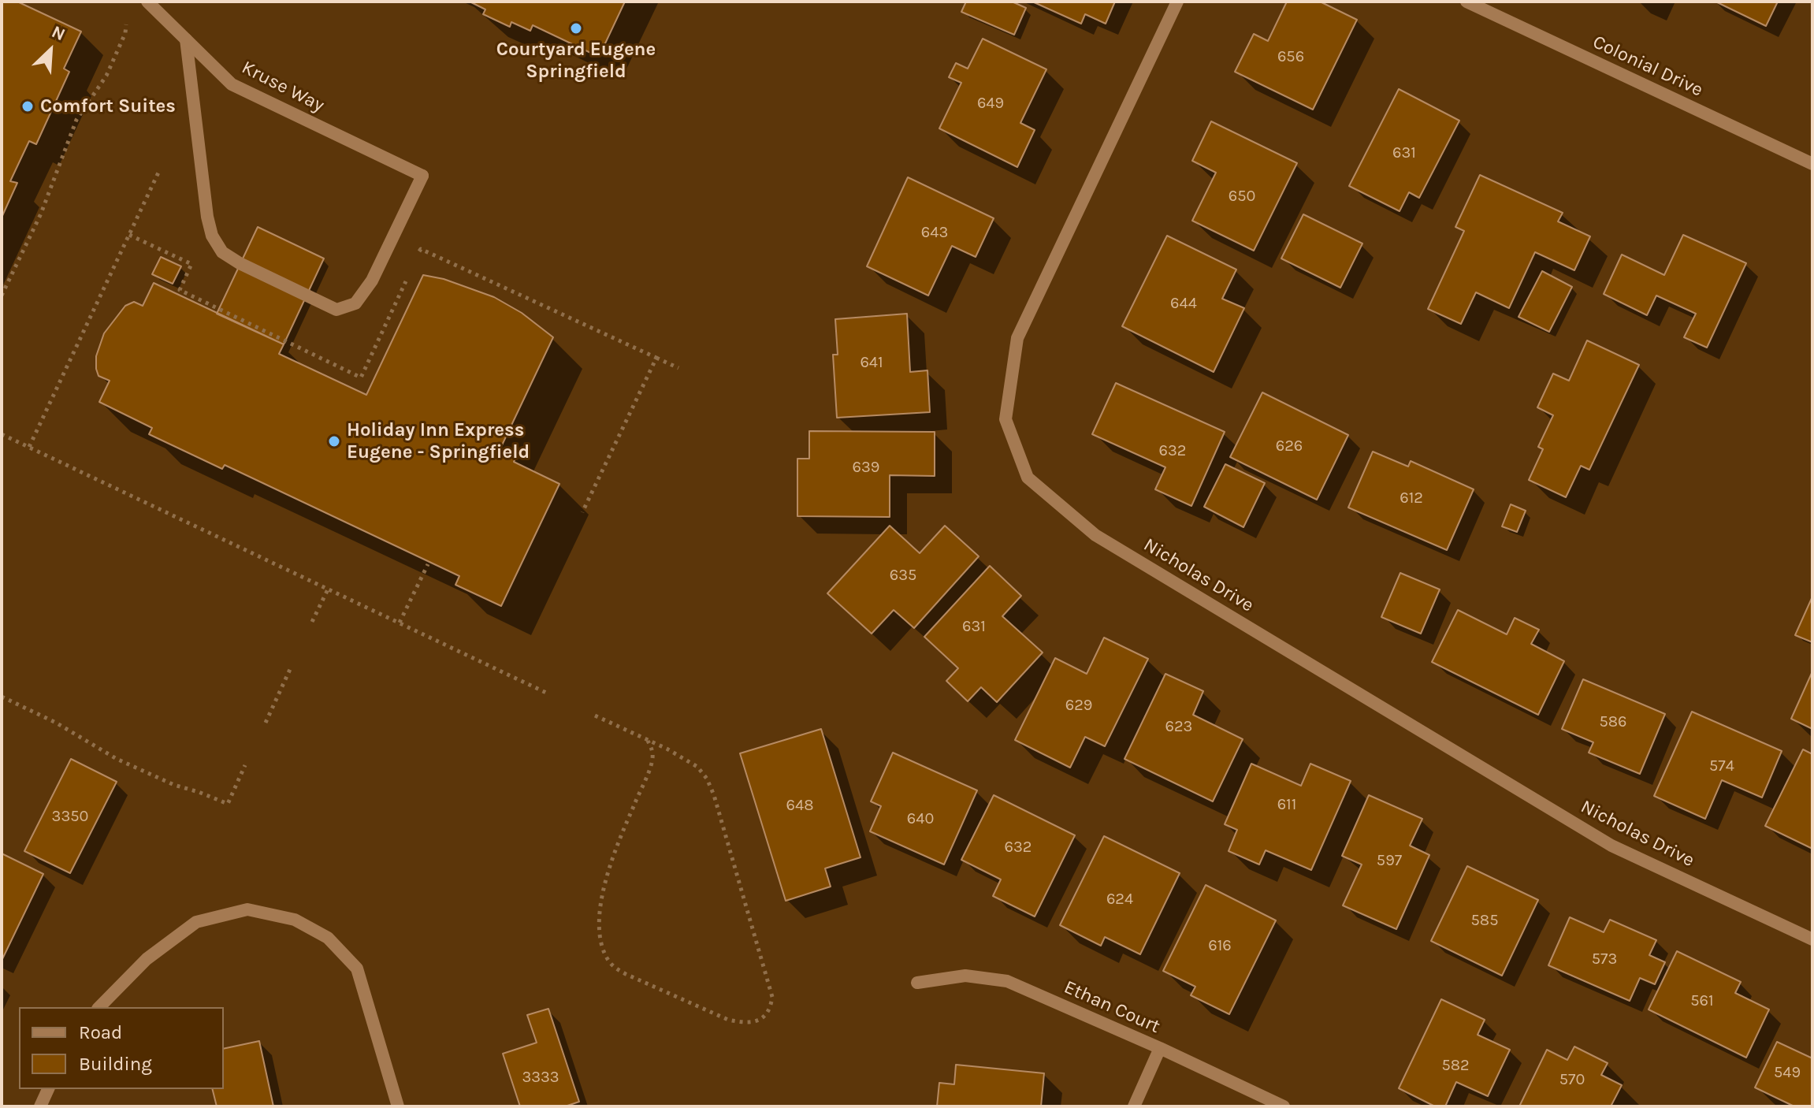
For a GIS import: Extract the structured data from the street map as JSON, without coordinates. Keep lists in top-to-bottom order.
{
  "streets": {
    "street": [
      "Colonial Drive",
      "Kruse Way",
      "Nicholas Drive",
      "Ethan Court"
    ]
  },
  "places": ["Courtyard Eugene Springfield", "Comfort Suites", "Holiday Inn Express Eugene - Springfield"],
  "house_numbers": [
    "656",
    "649",
    "631",
    "650",
    "643",
    "644",
    "641",
    "626",
    "632",
    "639",
    "612",
    "635",
    "631",
    "629",
    "586",
    "623",
    "574",
    "611",
    "648",
    "3350",
    "640",
    "632",
    "597",
    "624",
    "585",
    "616",
    "573",
    "561",
    "582",
    "549",
    "3333",
    "570"
  ],
  "legend": ["Road", "Building"],
  "north": "top right"
}
